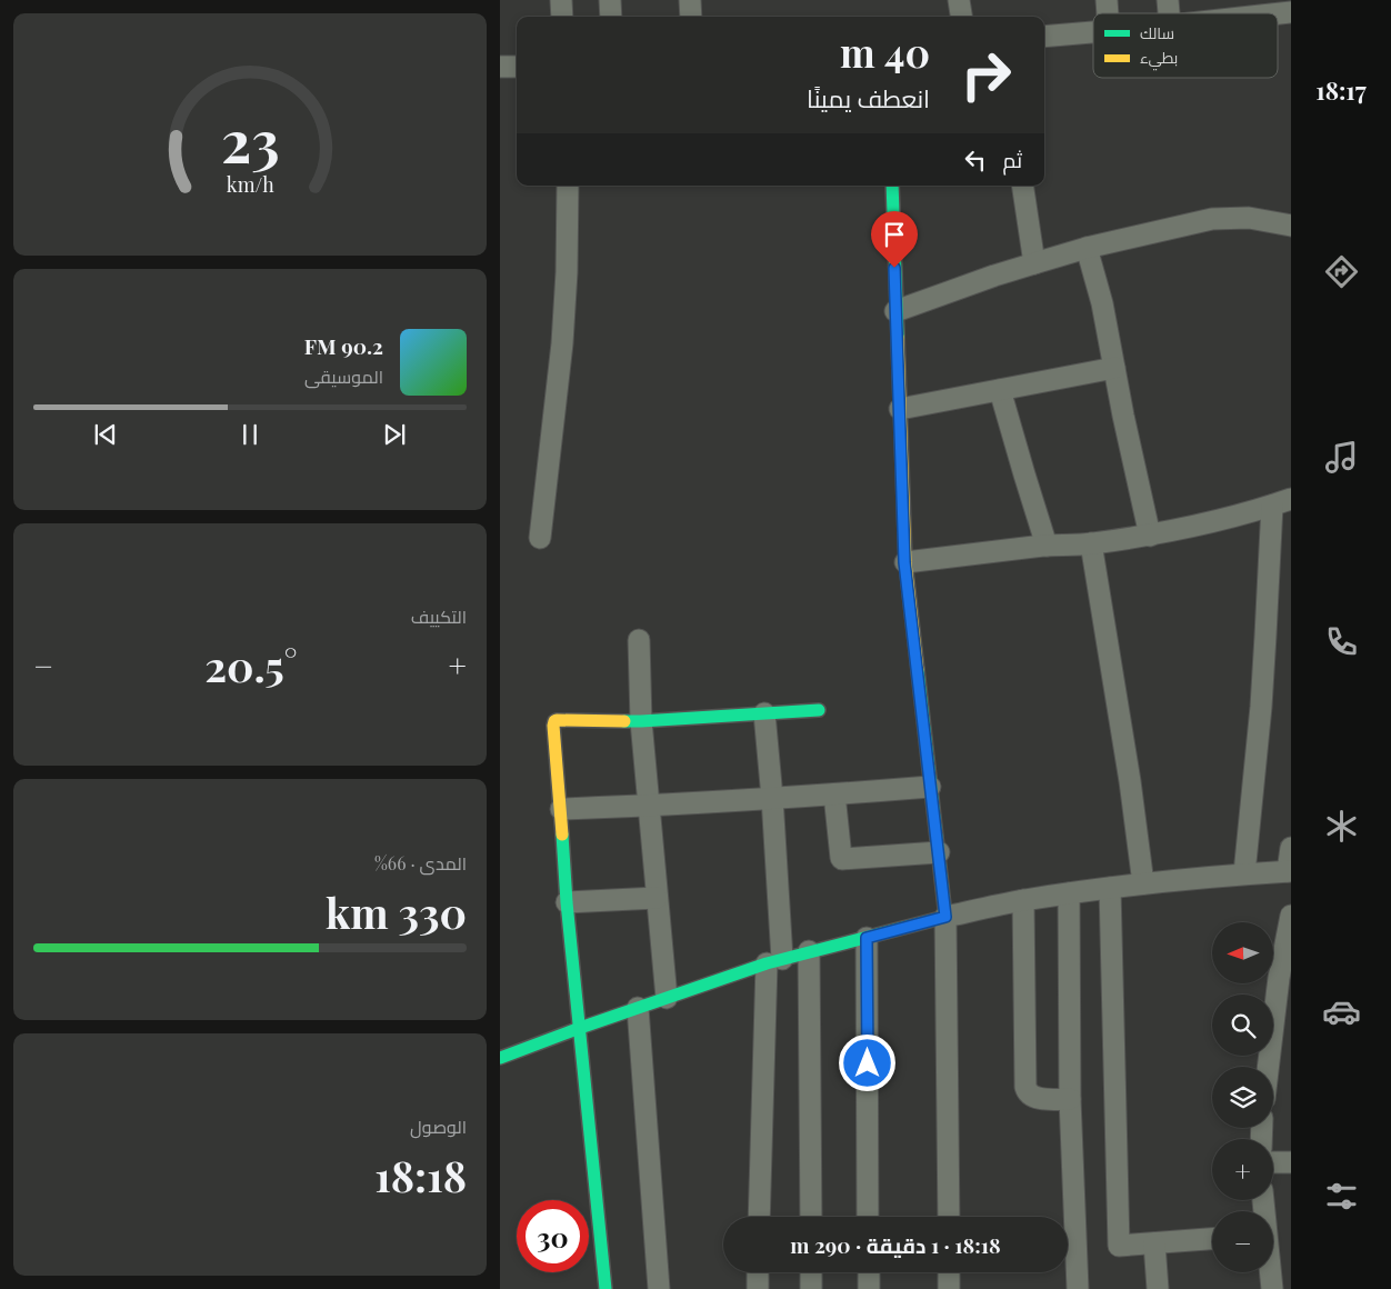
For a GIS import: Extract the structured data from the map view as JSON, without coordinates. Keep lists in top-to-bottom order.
{
  "legend": ["سالك", "بطيء"],
  "north": "left",
  "page": {
    "tabs": "18:17",
    "turn": ["40 m", "انعطف يمينًا"],
    "then": "ثم",
    "song": ["90.2 FM", "الموسيقى"],
    "tile": [
      "التكييف",
      ["المدى · 66%", "330 km"],
      ["الوصول", "18:18"]
    ],
    "heat": ["−", "20.5°", "+"],
    "map_buttons": ["+", "−"],
    "limit": "30",
    "trip": "18:18 · 1 دقيقة · 290 m",
    "gauge": ["23", "km/h"]
  }
}
